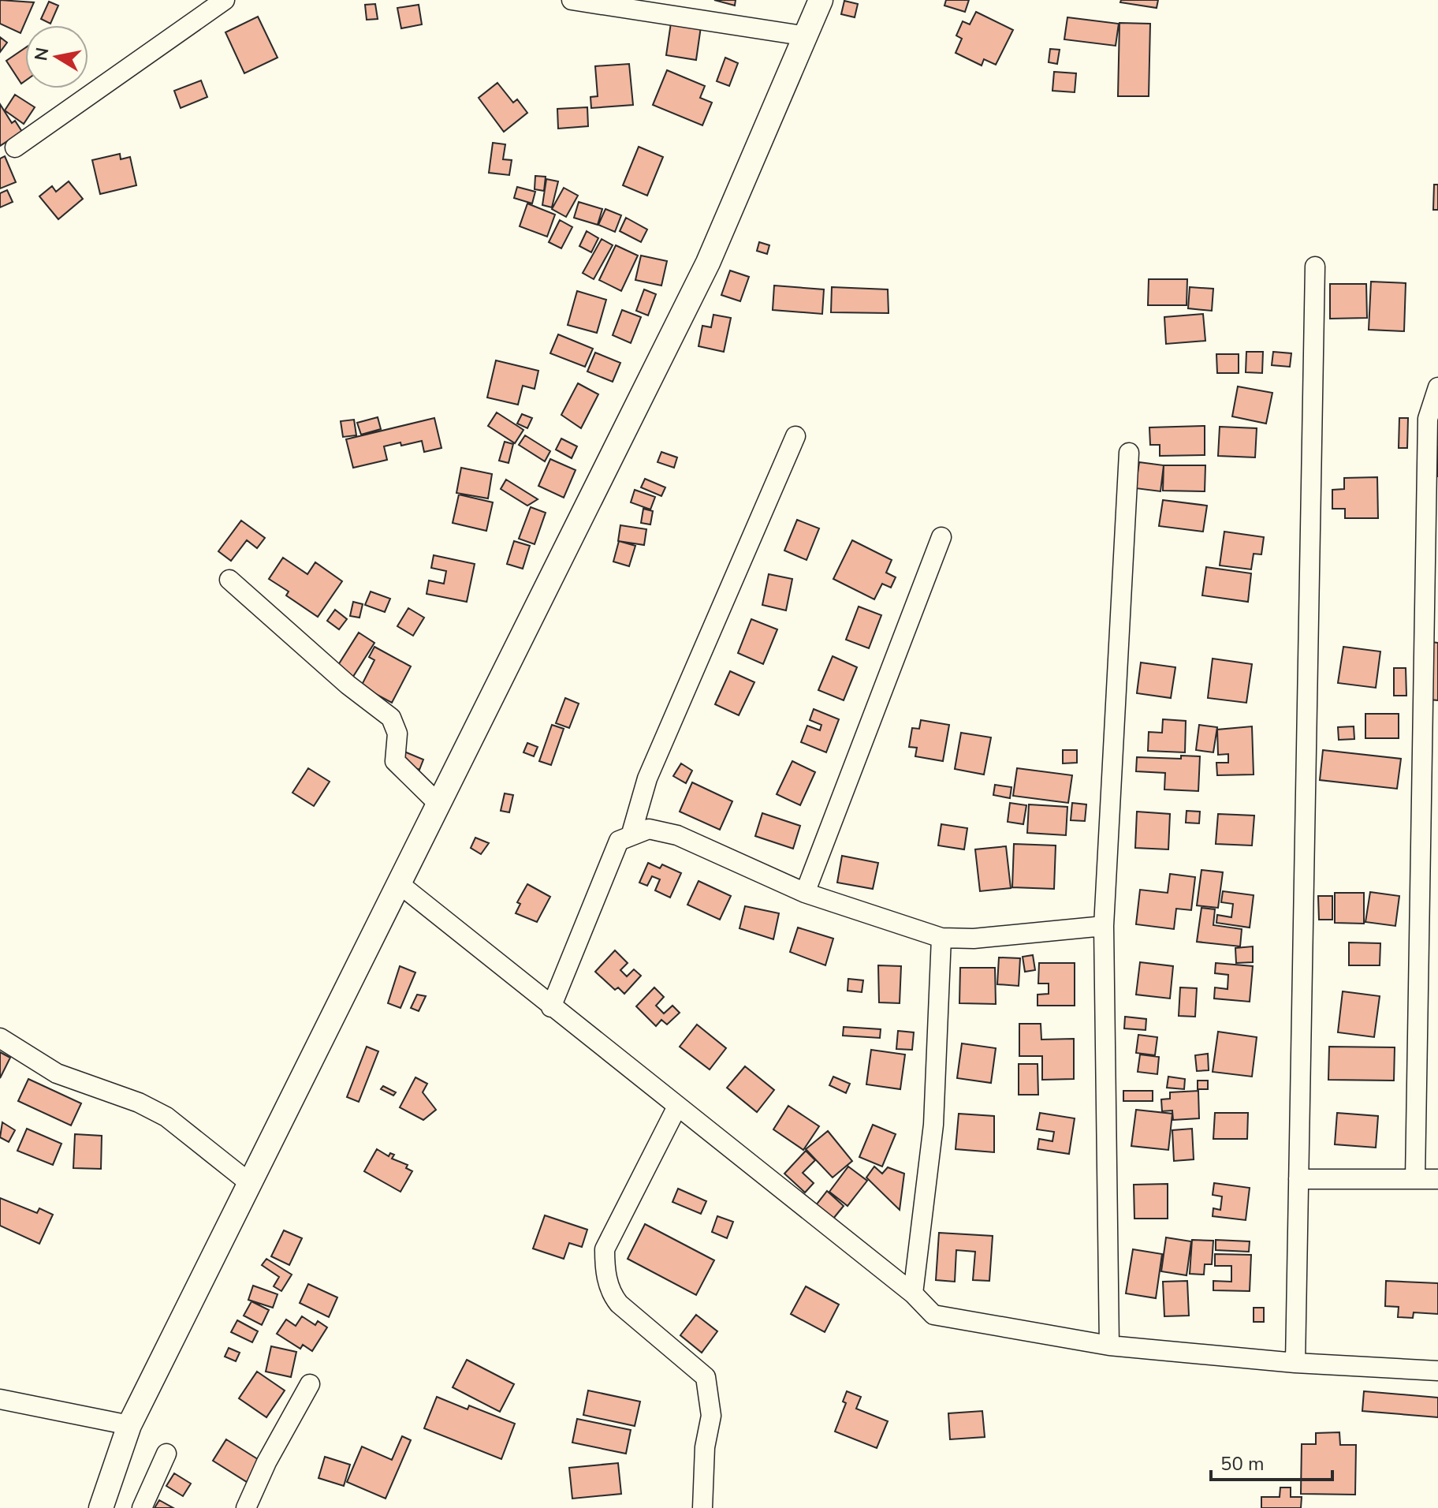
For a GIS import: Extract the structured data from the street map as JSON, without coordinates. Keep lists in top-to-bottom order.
{
  "scale_bar": "50 m",
  "north": "left"
}
